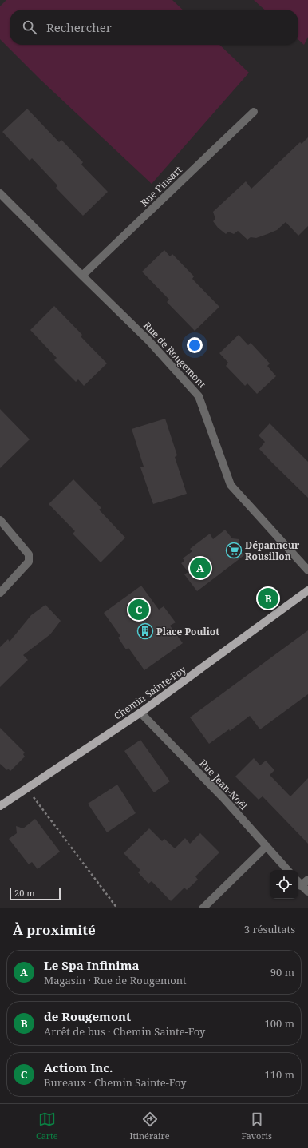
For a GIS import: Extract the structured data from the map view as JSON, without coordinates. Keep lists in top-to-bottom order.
{
  "streets": {
    "main road": ["Chemin Sainte-Foy"],
    "street": ["Rue Pinsart", "Rue de Rougemont", "Rue Jean-Noël"]
  },
  "crossings": [
    ["Rue Pinsart", "Rue de Rougemont"],
    ["Chemin Sainte-Foy", "Rue Jean-Noël"]
  ],
  "places": {
    "supermarket": ["Dépanneur Rousillon"],
    "building": ["Place Pouliot"]
  },
  "scale_bar": "20 m",
  "page": {
    "search": "Rechercher",
    "pins": ["A", "B", "C"],
    "scale": "20 m",
    "heading": ["À proximité", "3 résultats"],
    "list": [
      {
        "mark": "A",
        "name": "Le Spa Infinima",
        "note": "Magasin · Rue de Rougemont",
        "value": "90 m"
      },
      {
        "mark": "B",
        "name": "de Rougemont",
        "note": "Arrêt de bus · Chemin Sainte-Foy",
        "value": "100 m"
      },
      {
        "mark": "C",
        "name": "Actiom Inc.",
        "note": "Bureaux · Chemin Sainte-Foy",
        "value": "110 m"
      }
    ],
    "nav": ["Carte", "Itinéraire", "Favoris"]
  }
}
